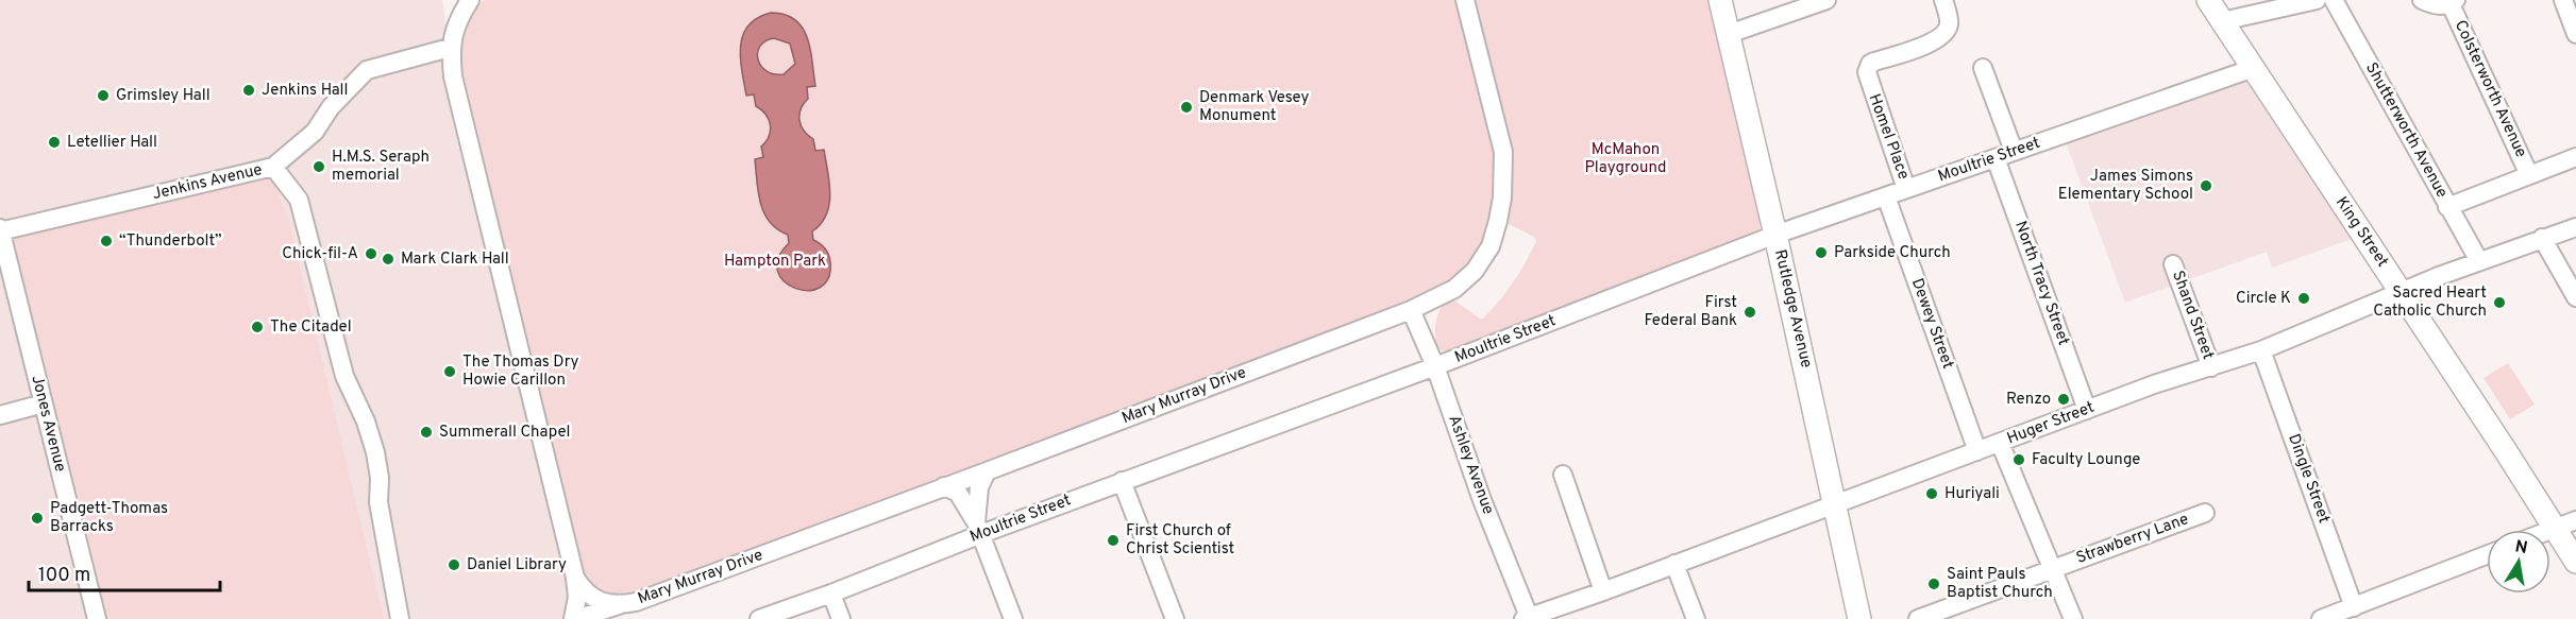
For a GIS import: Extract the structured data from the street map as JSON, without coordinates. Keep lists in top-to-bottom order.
{
  "streets": {
    "main road": ["King Street", "Rutledge Avenue"],
    "street": [
      "Colsterworth Avenue",
      "Shutterworth Avenue",
      "Homel Place",
      "Moultrie Street",
      "Jenkins Avenue",
      "North Tracy Street",
      "Shand Street",
      "Dewey Street",
      "Mary Murray Drive",
      "Jones Avenue",
      "Huger Street",
      "Ashley Avenue",
      "Dingle Street",
      "Strawberry Lane"
    ]
  },
  "crossings": [
    ["Shutterworth Avenue", "Huger Street"],
    ["Homel Place", "Moultrie Street"],
    ["Moultrie Street", "King Street"],
    ["Moultrie Street", "North Tracy Street"],
    ["Moultrie Street", "Rutledge Avenue"],
    ["Moultrie Street", "Dewey Street"],
    ["Moultrie Street", "Ashley Avenue"],
    ["Jenkins Avenue", "Jones Avenue"],
    ["King Street", "Huger Street"],
    ["North Tracy Street", "Huger Street"],
    ["Rutledge Avenue", "Huger Street"],
    ["Shand Street", "Huger Street"],
    ["Dewey Street", "Huger Street"],
    ["Mary Murray Drive", "Ashley Avenue"],
    ["Huger Street", "Ashley Avenue"],
    ["Huger Street", "Dingle Street"]
  ],
  "parks": ["McMahon Playground", "Hampton Park"],
  "places": [
    "Jenkins Hall",
    "Grimsley Hall",
    "Denmark Vesey Monument",
    "Letellier Hall",
    "H.M.S. Seraph memorial",
    "James Simons Elementary School",
    "“Thunderbolt”",
    "Parkside Church",
    "Chick-fil-A",
    "Mark Clark Hall",
    "Circle K",
    "Sacred Heart Catholic Church",
    "First Federal Bank",
    "The Citadel",
    "The Thomas Dry Howie Carillon",
    "Renzo",
    "Summerall Chapel",
    "Faculty Lounge",
    "Huriyali",
    "Padgett-Thomas Barracks",
    "First Church of Christ Scientist",
    "Daniel Library",
    "Saint Pauls Baptist Church"
  ],
  "scale_bar": "100 m",
  "north": "top"
}
